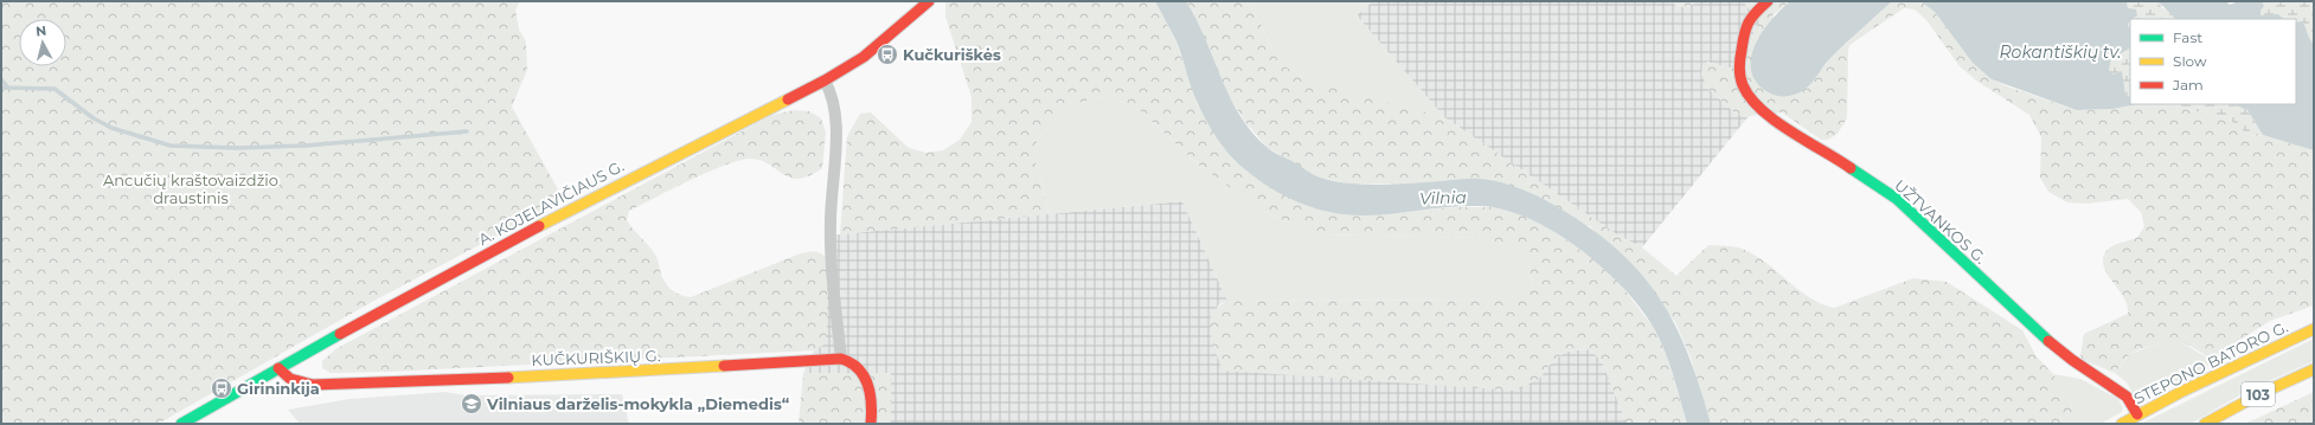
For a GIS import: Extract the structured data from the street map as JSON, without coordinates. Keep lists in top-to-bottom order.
{
  "streets": {
    "street": [
      "A. KOJELAVIČIAUS G.",
      "UŽTVANKOS G.",
      "KUČKURIŠKIŲ G.",
      "STEPONO BATORO G.",
      "103"
    ]
  },
  "crossings": [
    ["A. KOJELAVIČIAUS G.", "KUČKURIŠKIŲ G."],
    ["UŽTVANKOS G.", "STEPONO BATORO G."]
  ],
  "water": ["Rokantiškių tv.", "Vilnia"],
  "parks": ["Ancučių kraštovaizdžio draustinis"],
  "places": {
    "bus stop": ["Kučkuriškės", "Girininkija"],
    "school or university": ["Vilniaus darželis-mokykla „Diemedis“"]
  },
  "legend": ["Fast", "Slow", "Jam"],
  "north": "top"
}
